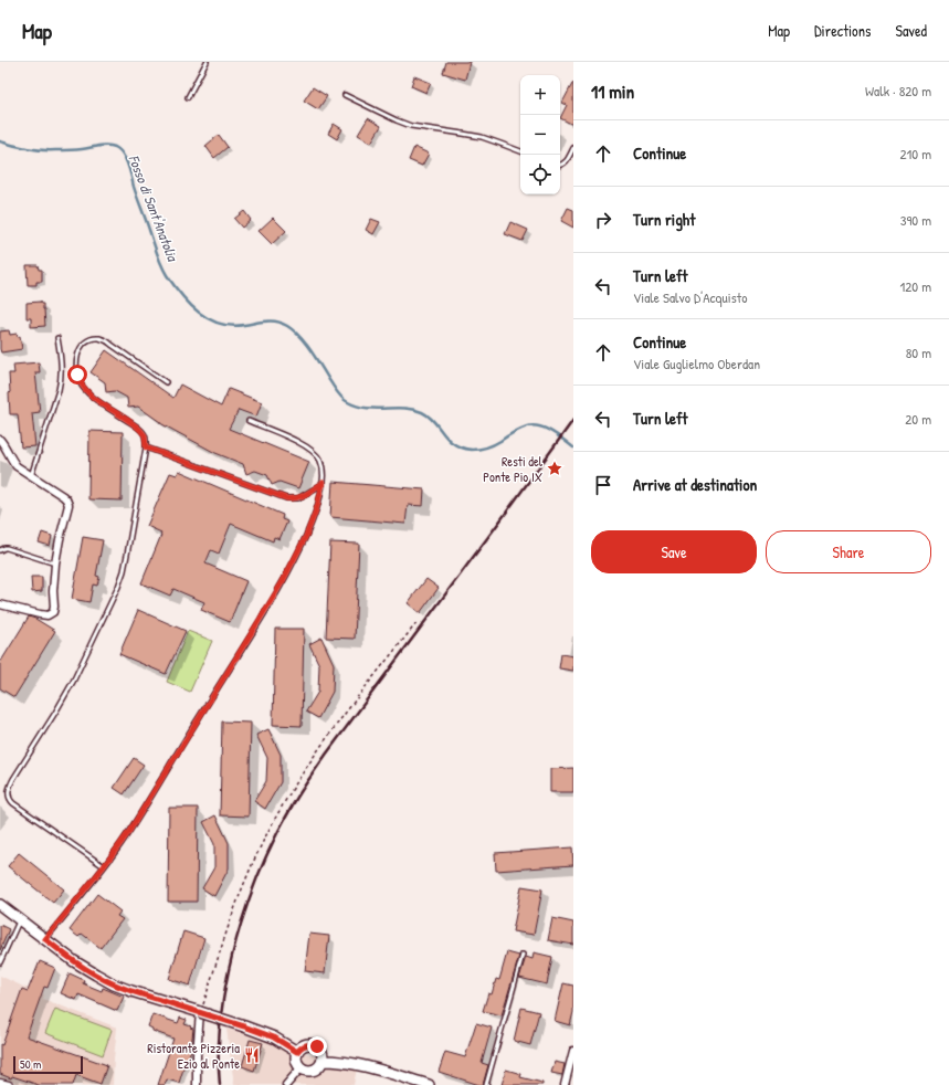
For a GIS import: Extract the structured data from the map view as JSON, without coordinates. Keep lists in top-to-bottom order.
{
  "water": ["Fosso di Sant'Anatolia"],
  "places": {
    "place": ["Resti del Ponte Pio IX"],
    "restaurant": ["Ristorante Pizzeria Ezio al Ponte"]
  },
  "scale_bar": "50 m",
  "page": {
    "header": "Map",
    "nav": ["Map", "Directions", "Saved"],
    "heading": ["11 min", "Walk · 820 m"],
    "map_buttons": ["+", "−"],
    "list": [
      ["Continue", "210 m"],
      ["Turn right", "390 m"],
      ["Turn left", "Viale Salvo D'Acquisto", "120 m"],
      ["Continue", "Viale Guglielmo Oberdan", "80 m"],
      ["Turn left", "20 m"],
      "Arrive at destination"
    ],
    "buttons": ["Save", "Share"],
    "scale": "50 m"
  }
}
